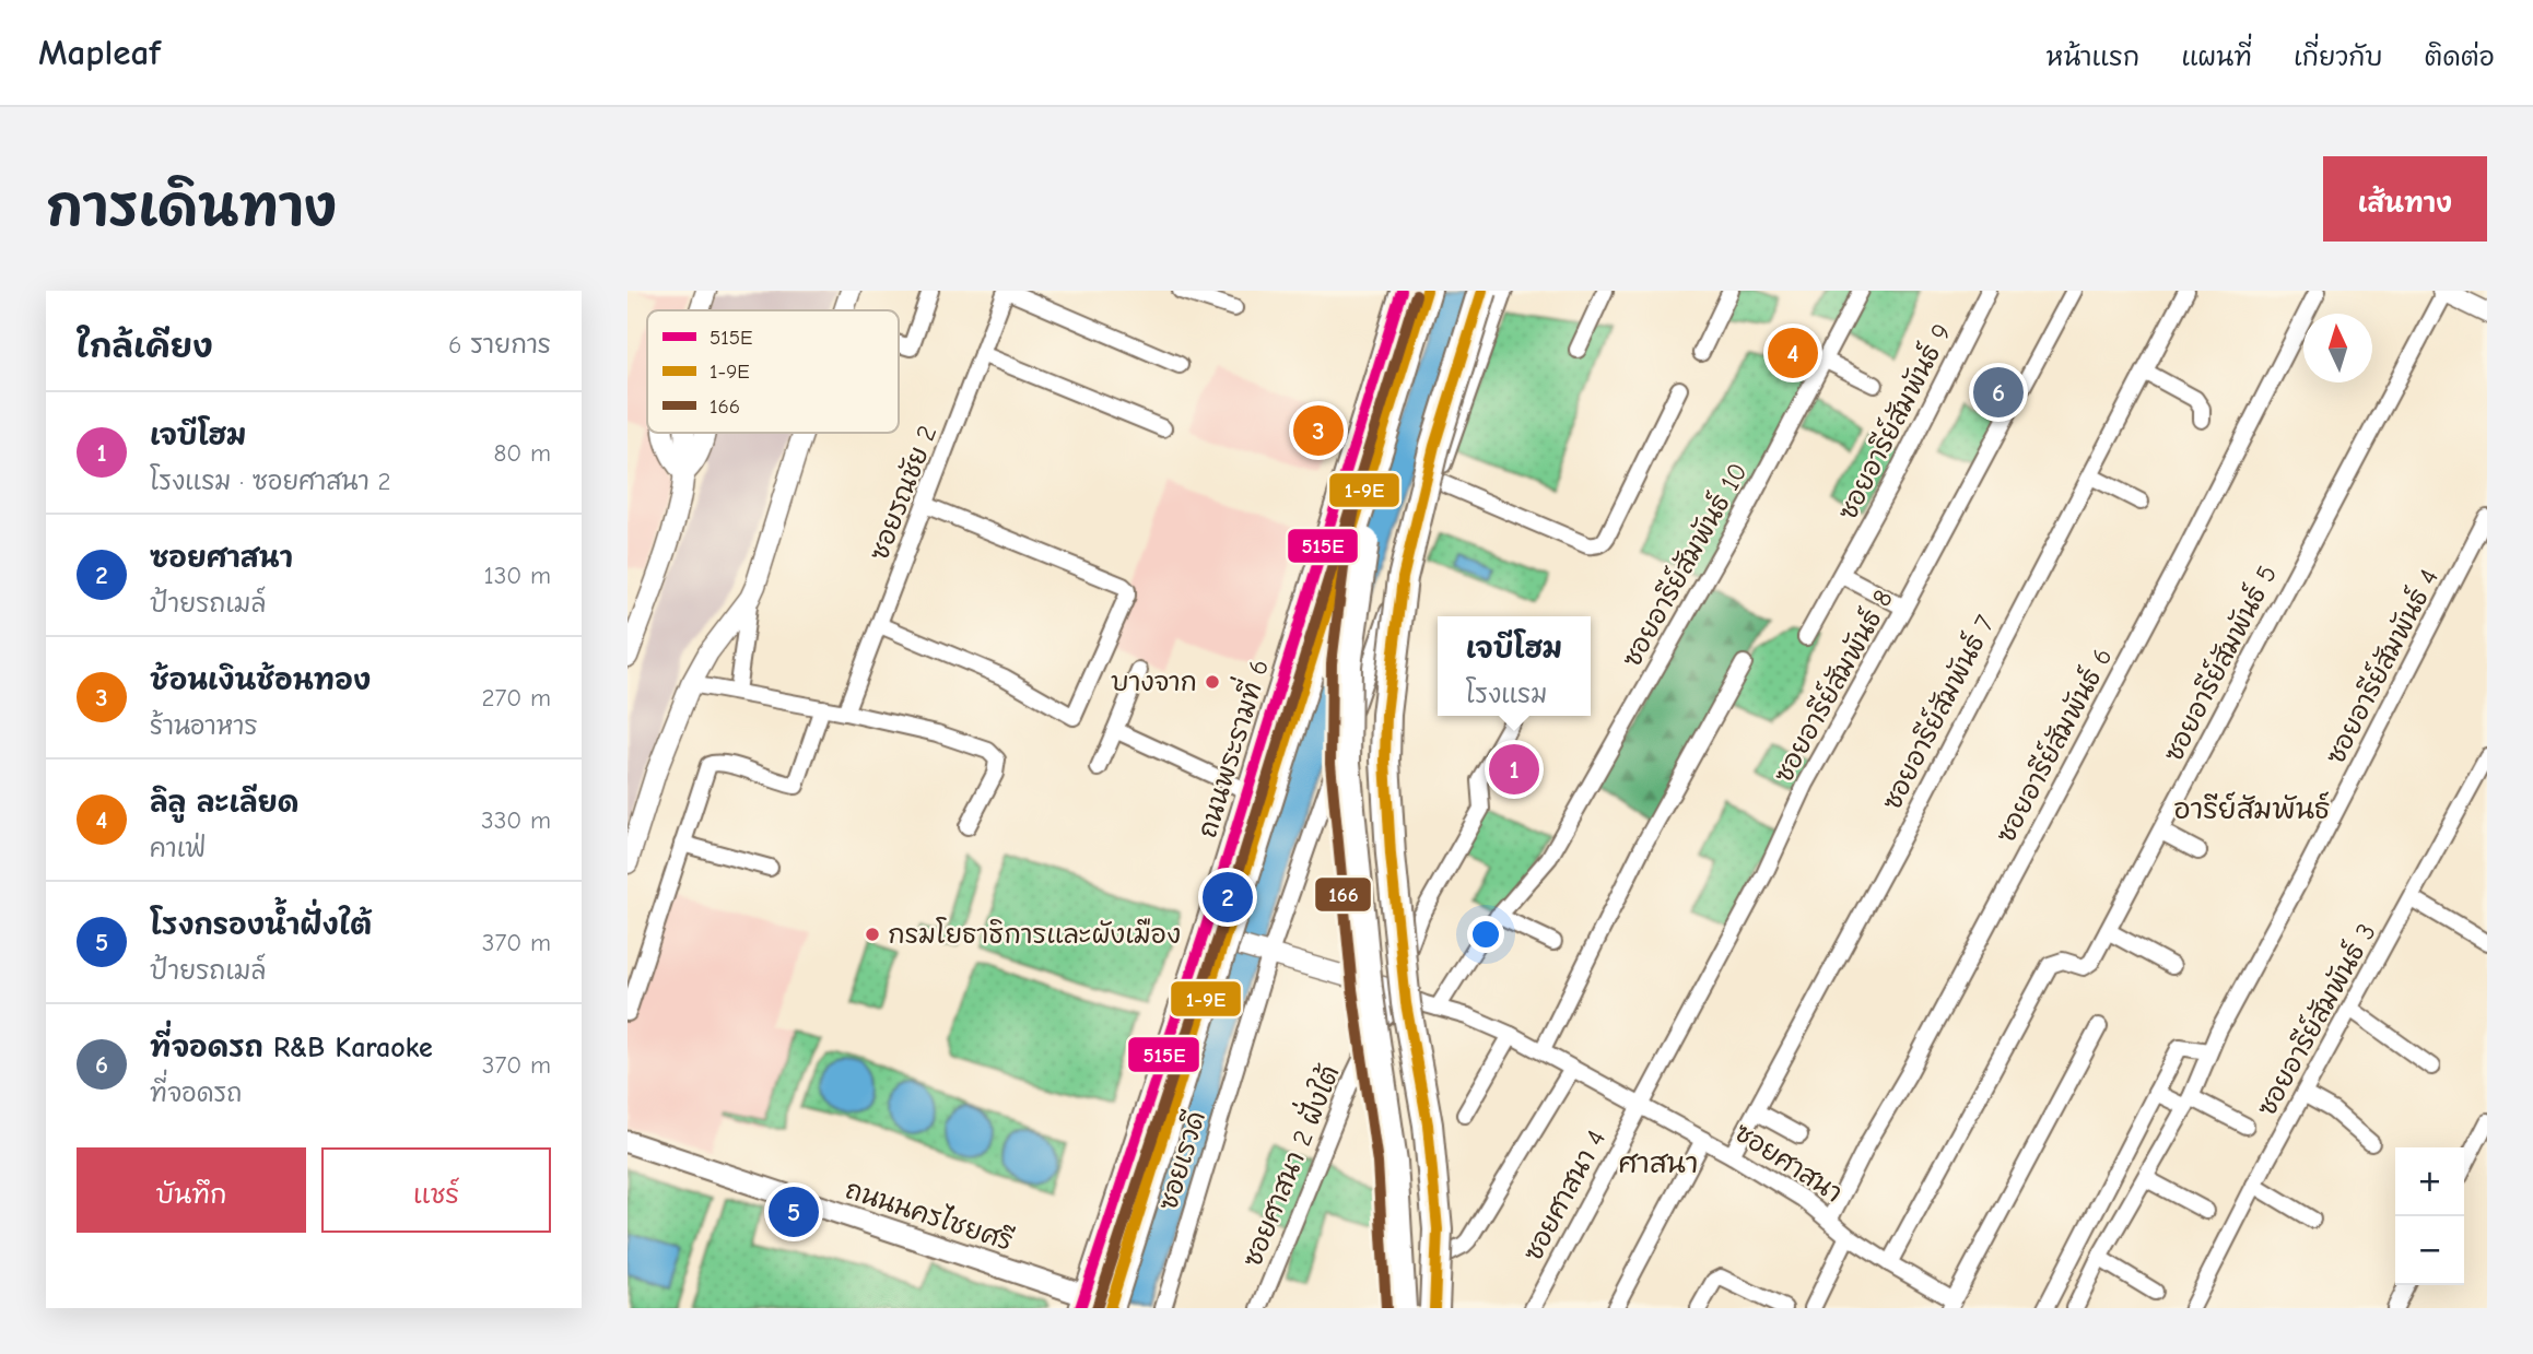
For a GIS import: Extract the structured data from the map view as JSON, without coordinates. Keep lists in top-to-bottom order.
{
  "streets": {
    "main road": ["ถนนพระรามที่ 6", "ถนนนครไชยศรี"],
    "street": [
      "ซอยอารีย์สัมพันธ์ 9",
      "ซอยรณชัย 2",
      "ซอยอารีย์สัมพันธ์ 10",
      "ซอยอารีย์สัมพันธ์ 5",
      "ซอยอารีย์สัมพันธ์ 4",
      "ซอยอารีย์สัมพันธ์ 8",
      "ซอยอารีย์สัมพันธ์ 7",
      "ซอยอารีย์สัมพันธ์ 6",
      "ซอยอารีย์สัมพันธ์ 3",
      "ซอยเรวดี",
      "ซอยศาสนา",
      "ซอยศาสนา 2 ฝั่งใต้",
      "ซอยศาสนา 4"
    ]
  },
  "crossings": [
    ["ซอยอารีย์สัมพันธ์ 10", "ซอยศาสนา"],
    ["ซอยอารีย์สัมพันธ์ 5", "ซอยศาสนา"],
    ["ซอยอารีย์สัมพันธ์ 8", "ซอยศาสนา"],
    ["ซอยอารีย์สัมพันธ์ 8", "ซอยศาสนา 4"],
    ["ซอยอารีย์สัมพันธ์ 7", "ซอยศาสนา"],
    ["ซอยอารีย์สัมพันธ์ 6", "ซอยศาสนา"],
    ["ถนนพระรามที่ 6", "ซอยศาสนา"],
    ["ถนนพระรามที่ 6", "ถนนนครไชยศรี"],
    ["ซอยเรวดี", "ซอยศาสนา"],
    ["ซอยศาสนา", "ซอยศาสนา 2 ฝั่งใต้"],
    ["ซอยศาสนา", "ซอยศาสนา 4"]
  ],
  "districts": ["อารีย์สัมพันธ์", "ศาสนา"],
  "places": ["บางจาก", "กรมโยธาธิการและผังเมือง"],
  "lines": ["transit line 515E", "transit line 1-9E", "transit line 166"],
  "legend": ["515E", "1-9E", "166"],
  "north": "top",
  "page": {
    "header": "Mapleaf",
    "nav": [
      "หน้าแรก",
      "แผนที่",
      "เกี่ยวกับ",
      "ติดต่อ"
    ],
    "title": "การเดินทาง",
    "buttons": [
      "เส้นทาง",
      ["บันทึก", "แชร์"]
    ],
    "heading": ["ใกล้เคียง", "6 รายการ"],
    "pins": [
      "4",
      "6",
      "3",
      "1",
      "2",
      "5"
    ],
    "list": [
      {
        "mark": "1",
        "name": "เจบีโฮม",
        "note": "โรงแรม · ซอยศาสนา 2",
        "value": "80 m"
      },
      {
        "mark": "2",
        "name": "ซอยศาสนา",
        "note": "ป้ายรถเมล์",
        "value": "130 m"
      },
      {
        "mark": "3",
        "name": "ช้อนเงินช้อนทอง",
        "note": "ร้านอาหาร",
        "value": "270 m"
      },
      {
        "mark": "4",
        "name": "ลิลู ละเลียด",
        "note": "คาเฟ่",
        "value": "330 m"
      },
      {
        "mark": "5",
        "name": "โรงกรองน้ำฝั่งใต้",
        "note": "ป้ายรถเมล์",
        "value": "370 m"
      },
      {
        "mark": "6",
        "name": "ที่จอดรถ R&B Karaoke",
        "note": "ที่จอดรถ",
        "value": "370 m"
      }
    ],
    "popup": ["เจบีโฮม", "โรงแรม"],
    "map_buttons": ["+", "−"]
  }
}
